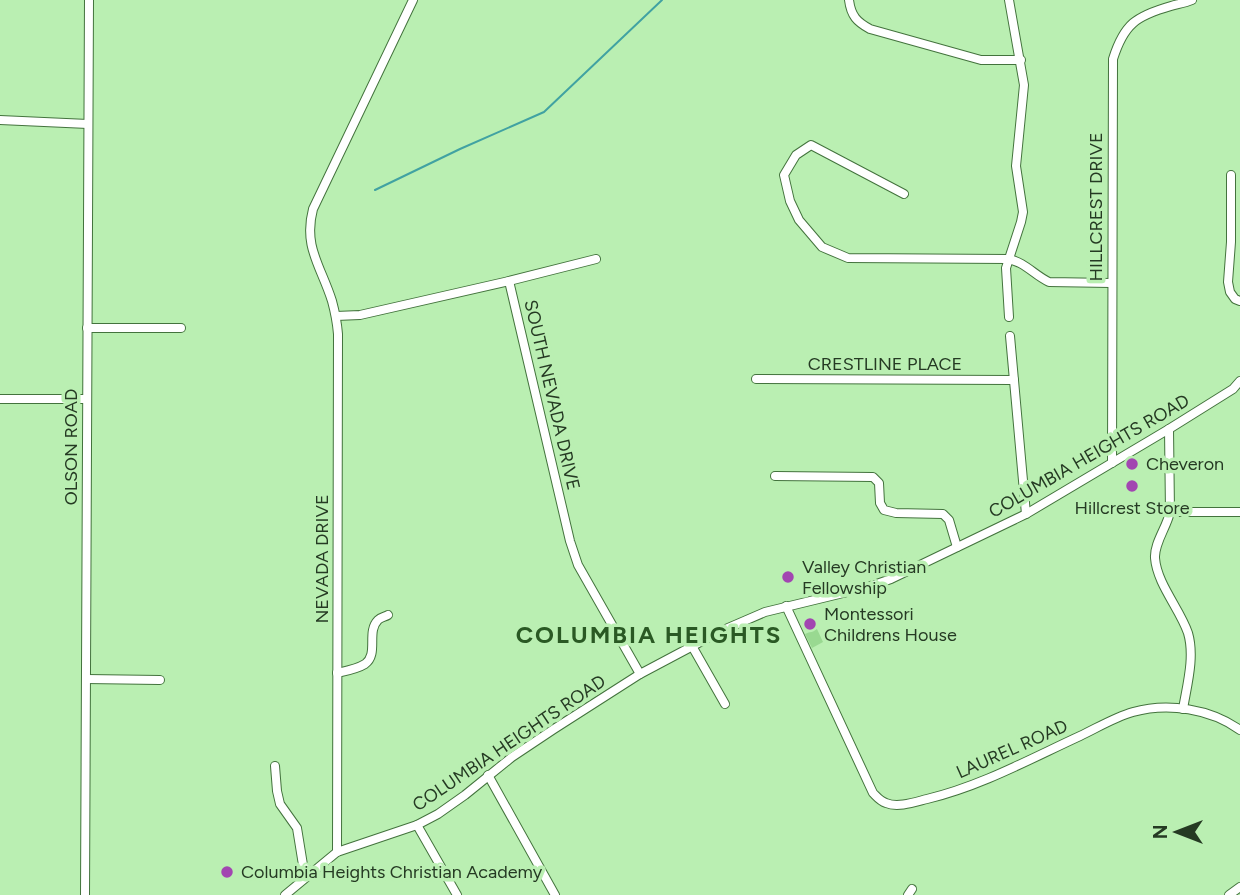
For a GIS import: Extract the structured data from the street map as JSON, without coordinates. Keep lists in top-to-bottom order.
{
  "streets": {
    "street": [
      "HILLCREST DRIVE",
      "CRESTLINE PLACE",
      "SOUTH NEVADA DRIVE",
      "OLSON ROAD",
      "COLUMBIA HEIGHTS ROAD",
      "NEVADA DRIVE",
      "LAUREL ROAD"
    ]
  },
  "crossings": [
    ["HILLCREST DRIVE", "COLUMBIA HEIGHTS ROAD"],
    ["SOUTH NEVADA DRIVE", "COLUMBIA HEIGHTS ROAD"],
    ["SOUTH NEVADA DRIVE", "NEVADA DRIVE"],
    ["COLUMBIA HEIGHTS ROAD", "NEVADA DRIVE"],
    ["COLUMBIA HEIGHTS ROAD", "LAUREL ROAD"]
  ],
  "districts": ["COLUMBIA HEIGHTS"],
  "places": [
    "Cheveron",
    "Hillcrest Store",
    "Valley Christian Fellowship",
    "Montessori Childrens House",
    "Columbia Heights Christian Academy"
  ],
  "north": "left"
}
